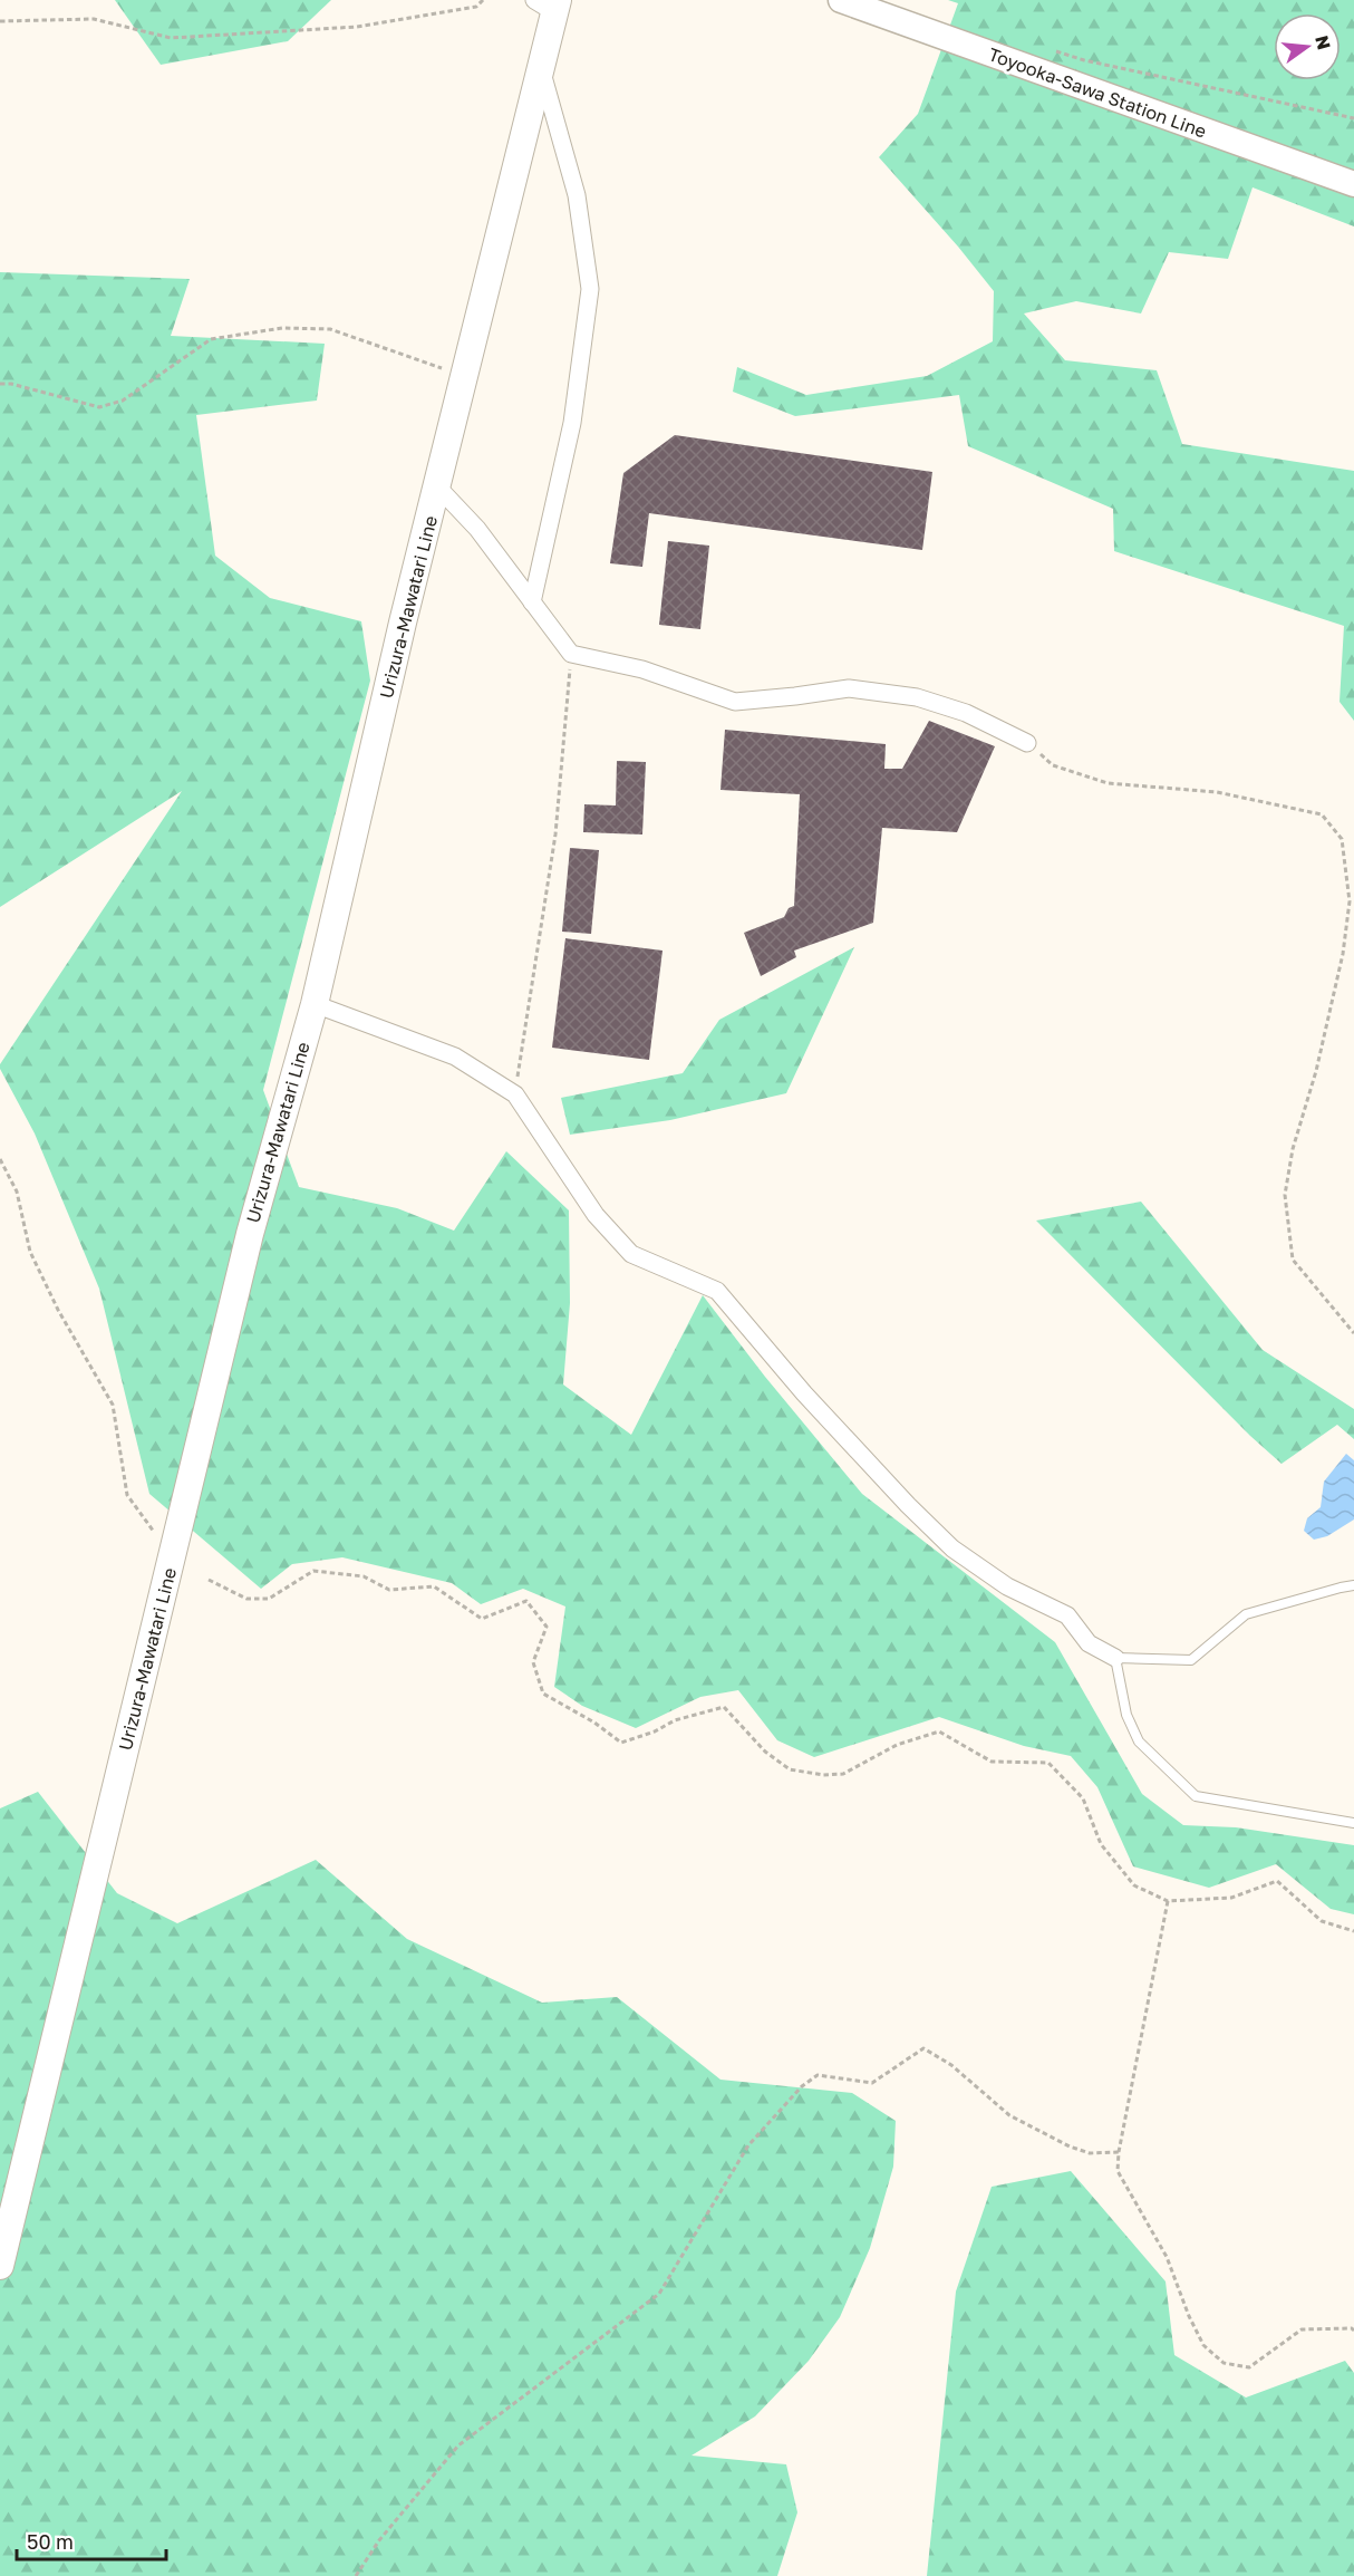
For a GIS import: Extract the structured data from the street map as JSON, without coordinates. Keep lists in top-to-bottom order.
{
  "streets": {
    "main road": ["Toyooka-Sawa Station Line", "Urizura-Mawatari Line"]
  },
  "scale_bar": "50 m",
  "north": "right"
}
